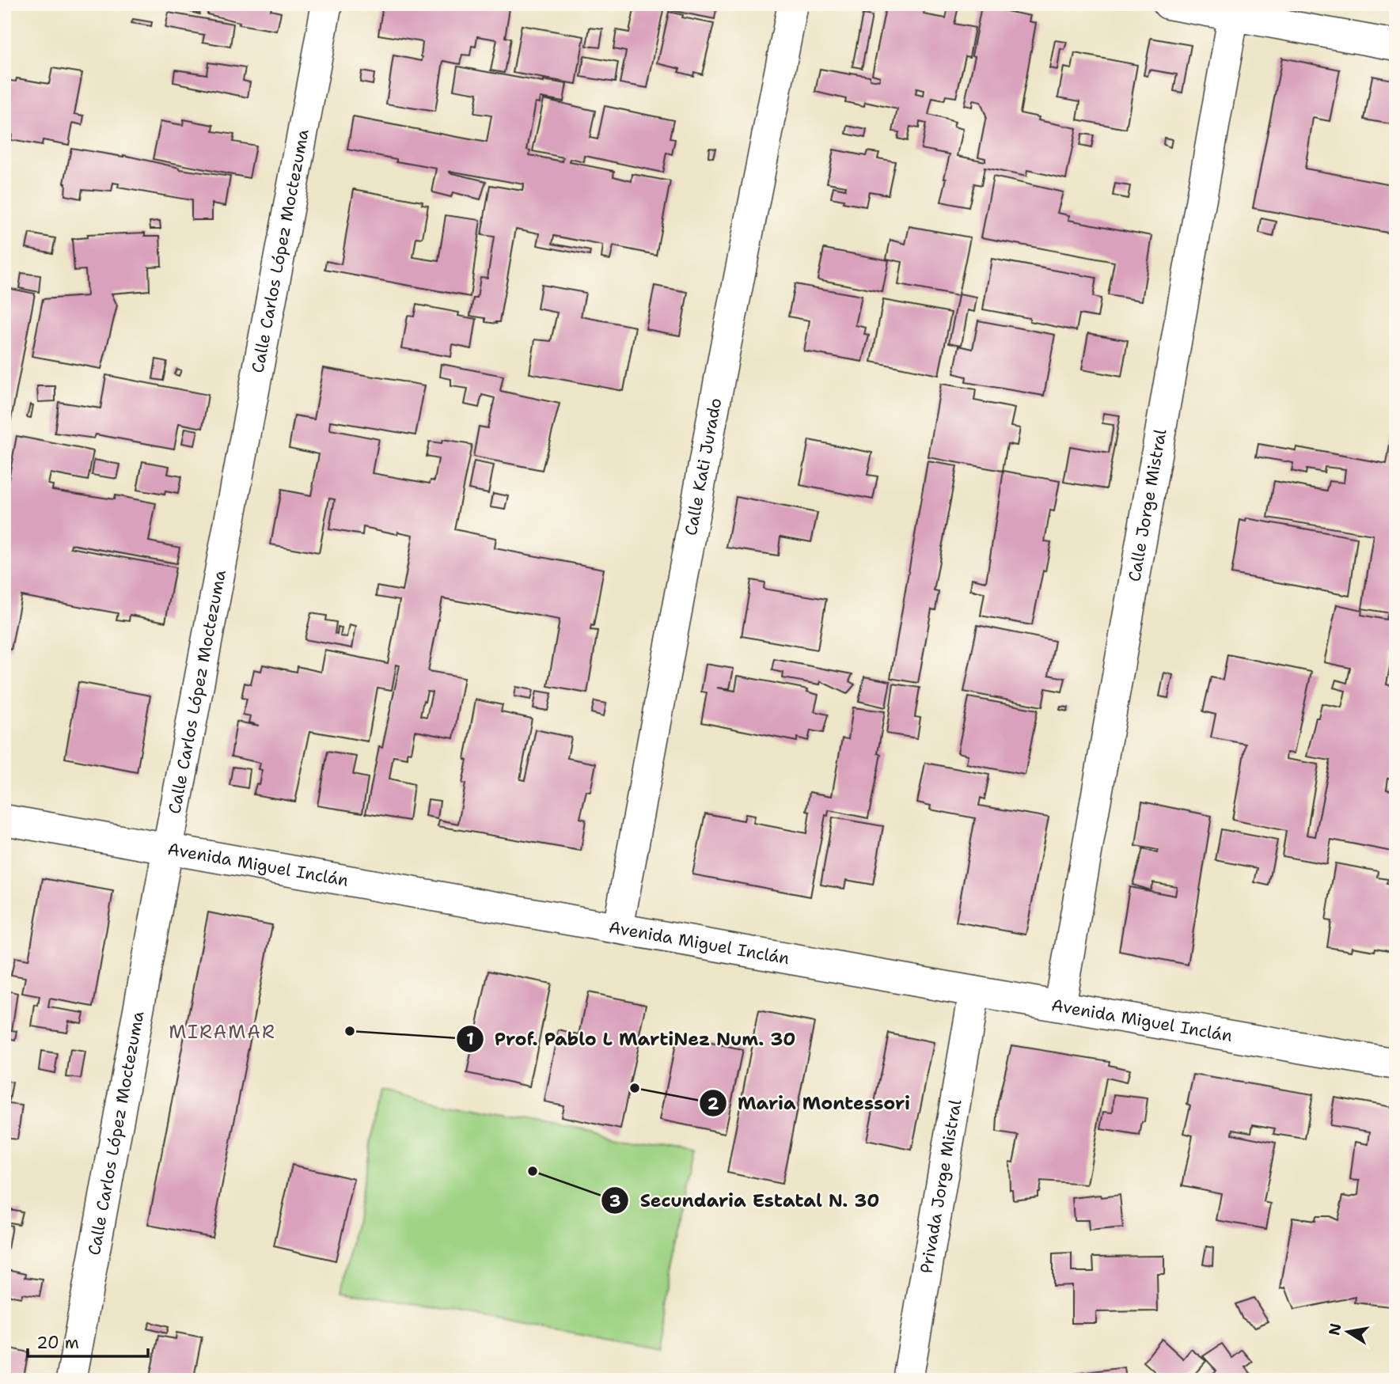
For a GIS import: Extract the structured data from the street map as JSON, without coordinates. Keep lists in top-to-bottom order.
{
  "streets": {
    "street": [
      "Calle Carlos López Moctezuma",
      "Calle Kati Jurado",
      "Calle Jorge Mistral",
      "Avenida Miguel Inclán",
      "Privada Jorge Mistral"
    ]
  },
  "crossings": [
    ["Calle Carlos López Moctezuma", "Avenida Miguel Inclán"],
    ["Calle Kati Jurado", "Avenida Miguel Inclán"],
    ["Calle Jorge Mistral", "Avenida Miguel Inclán"],
    ["Avenida Miguel Inclán", "Privada Jorge Mistral"]
  ],
  "districts": ["MIRAMAR"],
  "places": ["Prof. Pablo L MartiNez Num. 30", "Maria Montessori", "Secundaria Estatal N. 30"],
  "scale_bar": "20 m",
  "north": "left"
}
